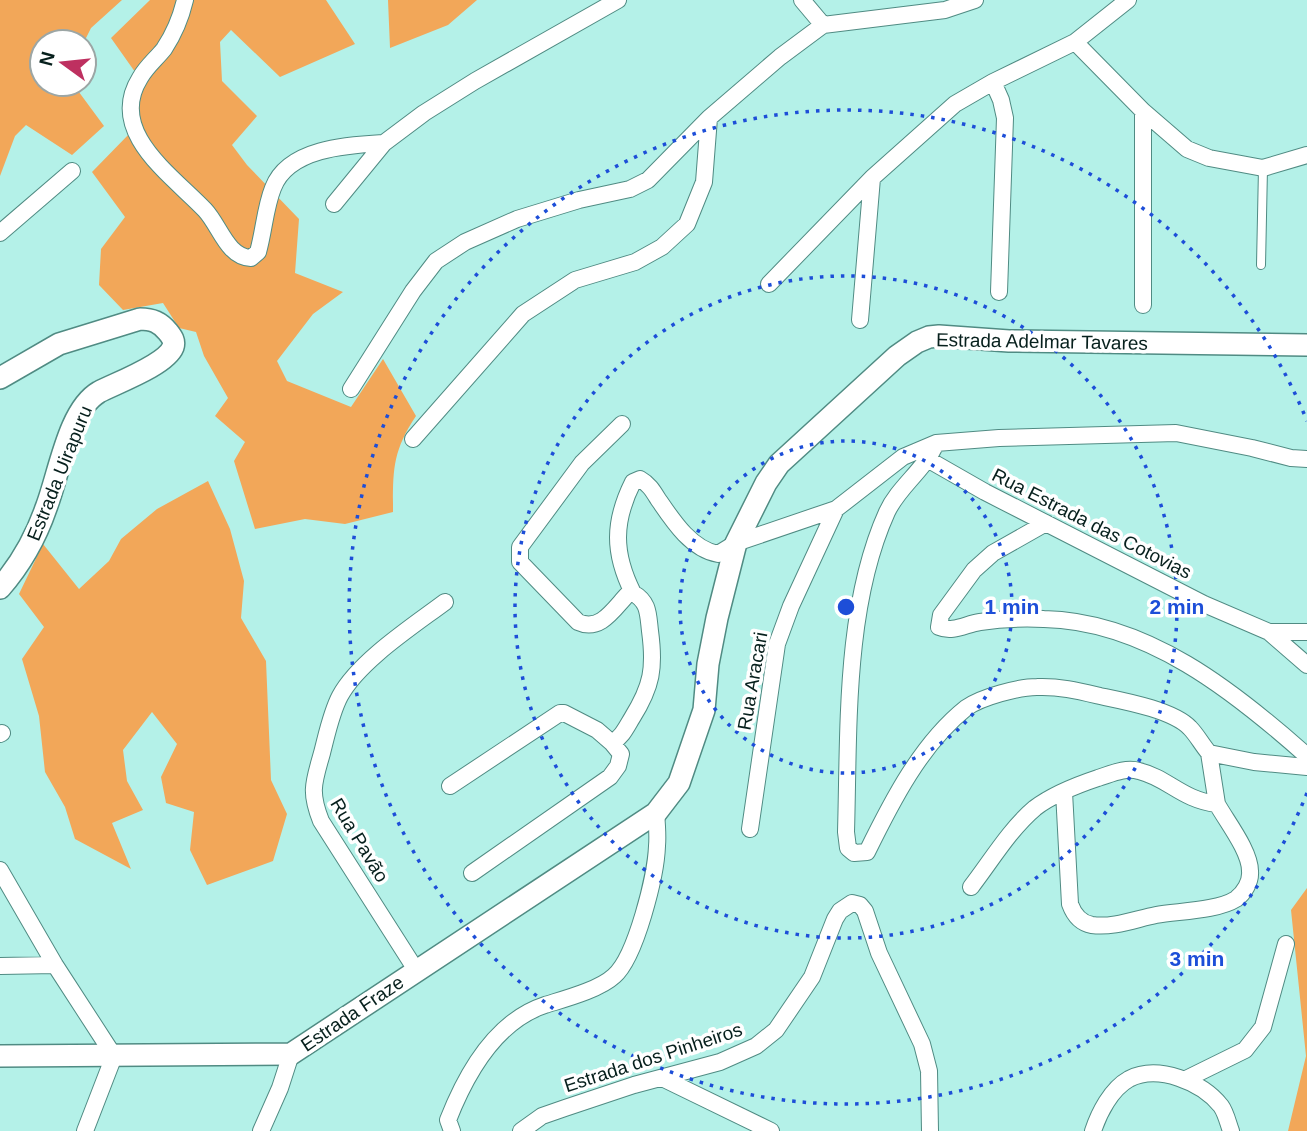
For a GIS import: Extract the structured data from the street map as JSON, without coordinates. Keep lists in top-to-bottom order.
{
  "streets": {
    "street": [
      "Estrada Adelmar Tavares",
      "Estrada Uirapuru",
      "Rua Estrada das Cotovias",
      "Rua Aracari",
      "Rua Pavão",
      "Estrada Fraze",
      "Estrada dos Pinheiros"
    ]
  },
  "crossings": [
    ["Estrada Adelmar Tavares", "Estrada Fraze"],
    ["Rua Pavão", "Estrada Fraze"]
  ],
  "north": "left",
  "rings": ["1 min", "2 min", "3 min"]
}
